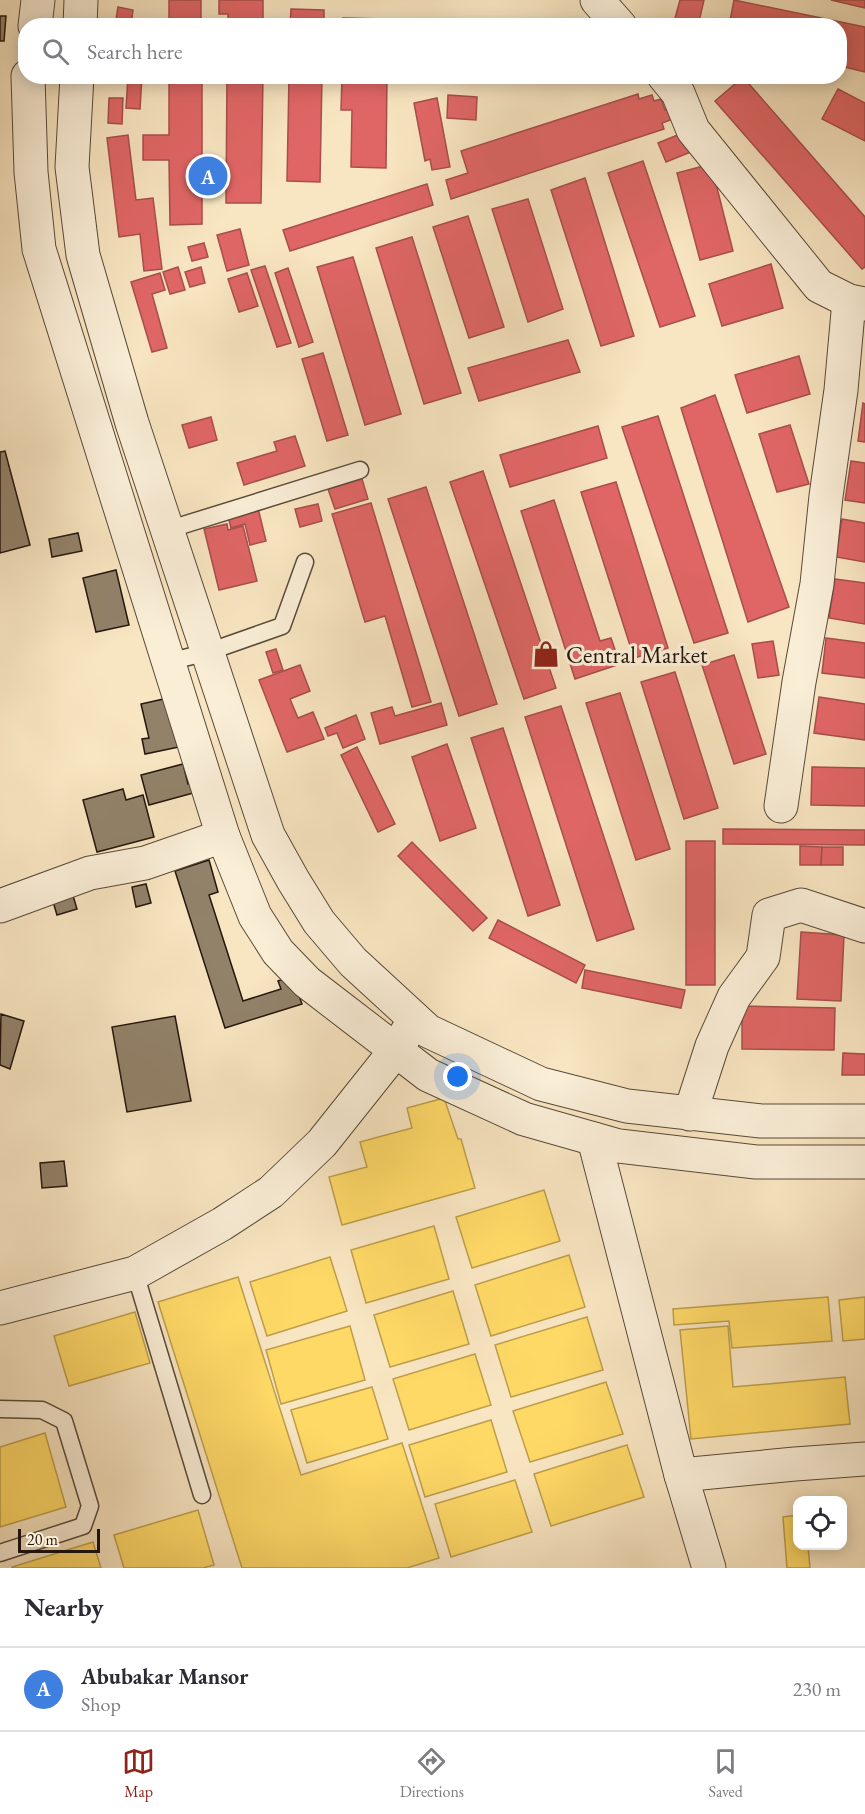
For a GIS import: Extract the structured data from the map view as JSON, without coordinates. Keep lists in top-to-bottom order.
{
  "places": {
    "shop": ["Central Market"]
  },
  "scale_bar": "20 m",
  "page": {
    "search": "Search here",
    "pins": "A",
    "scale": "20 m",
    "heading": "Nearby",
    "list": [
      {
        "mark": "A",
        "name": "Abubakar Mansor",
        "note": "Shop",
        "value": "230 m"
      }
    ],
    "nav": ["Map", "Directions", "Saved"]
  }
}
